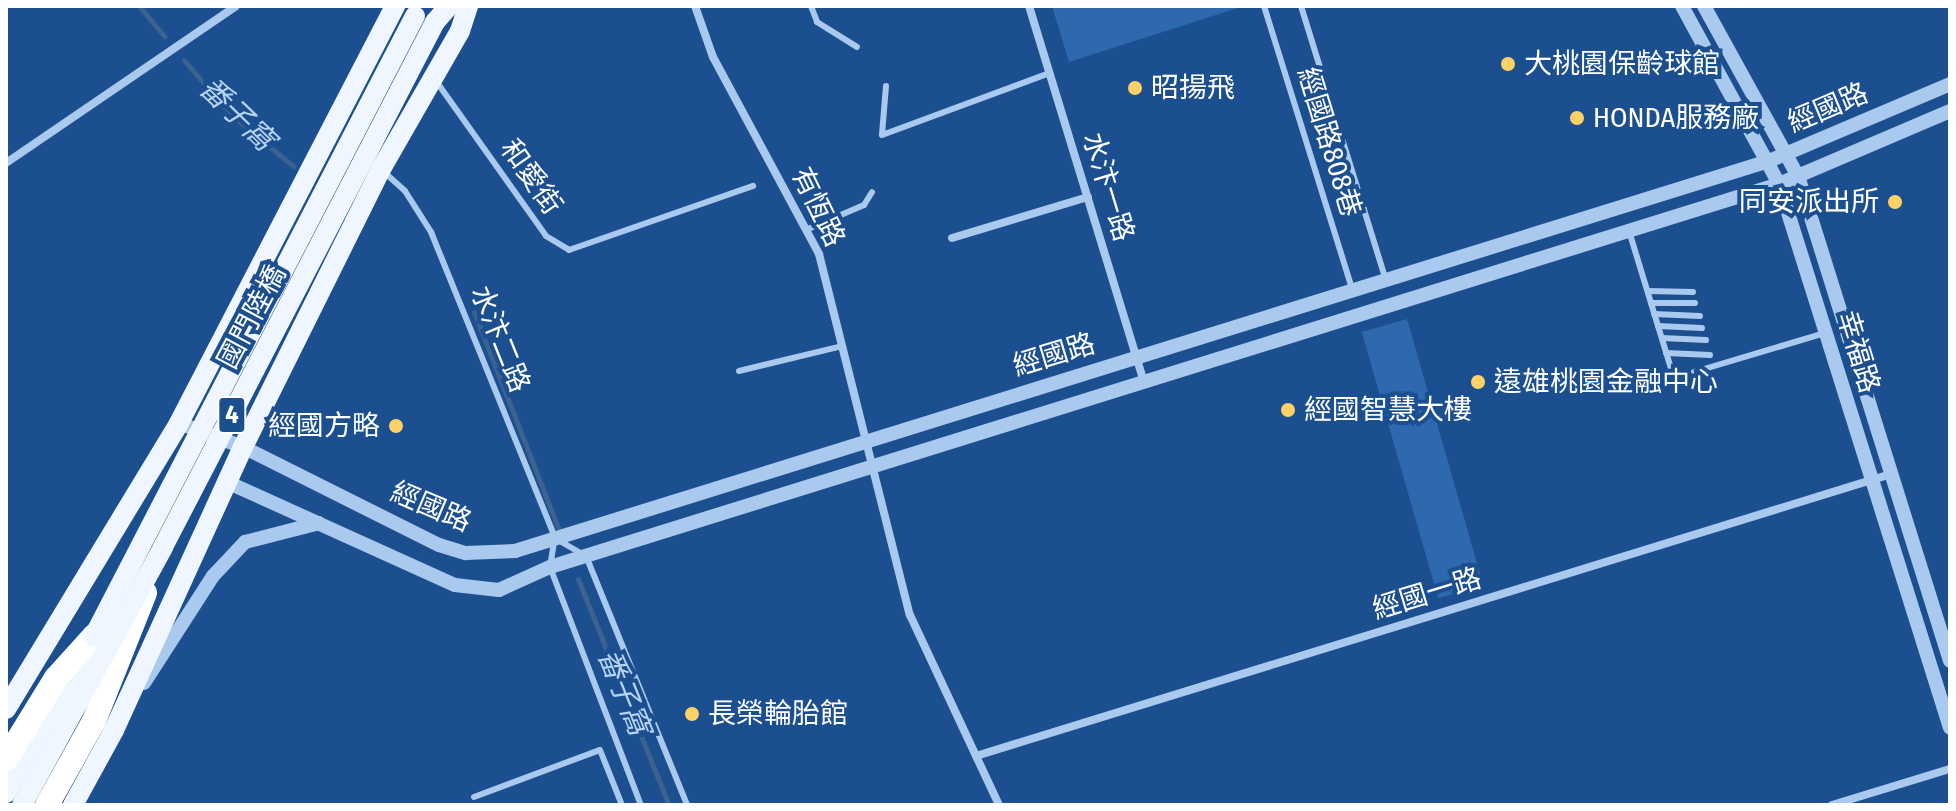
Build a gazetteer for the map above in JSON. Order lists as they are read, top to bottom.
{
  "streets": {
    "main road": ["國門陸橋", "4"],
    "street": [
      "經國路",
      "水汴一路",
      "有恆路",
      "幸福路",
      "經國一路"
    ],
    "lane": ["經國路808巷", "和愛街", "水汴二路"]
  },
  "crossings": [
    ["經國路", "經國路808巷"],
    ["經國路", "水汴一路"],
    ["經國路", "有恆路"],
    ["經國路", "水汴二路"],
    ["經國路", "幸福路"],
    ["經國路", "4"],
    ["和愛街", "4"],
    ["水汴二路", "4"],
    ["幸福路", "經國一路"]
  ],
  "water": ["番子窩"],
  "places": [
    "大桃園保齡球館",
    "昭揚飛",
    "HONDA服務廠",
    "同安派出所",
    "遠雄桃園金融中心",
    "經國智慧大樓",
    "經國方略",
    "長榮輪胎館"
  ]
}
